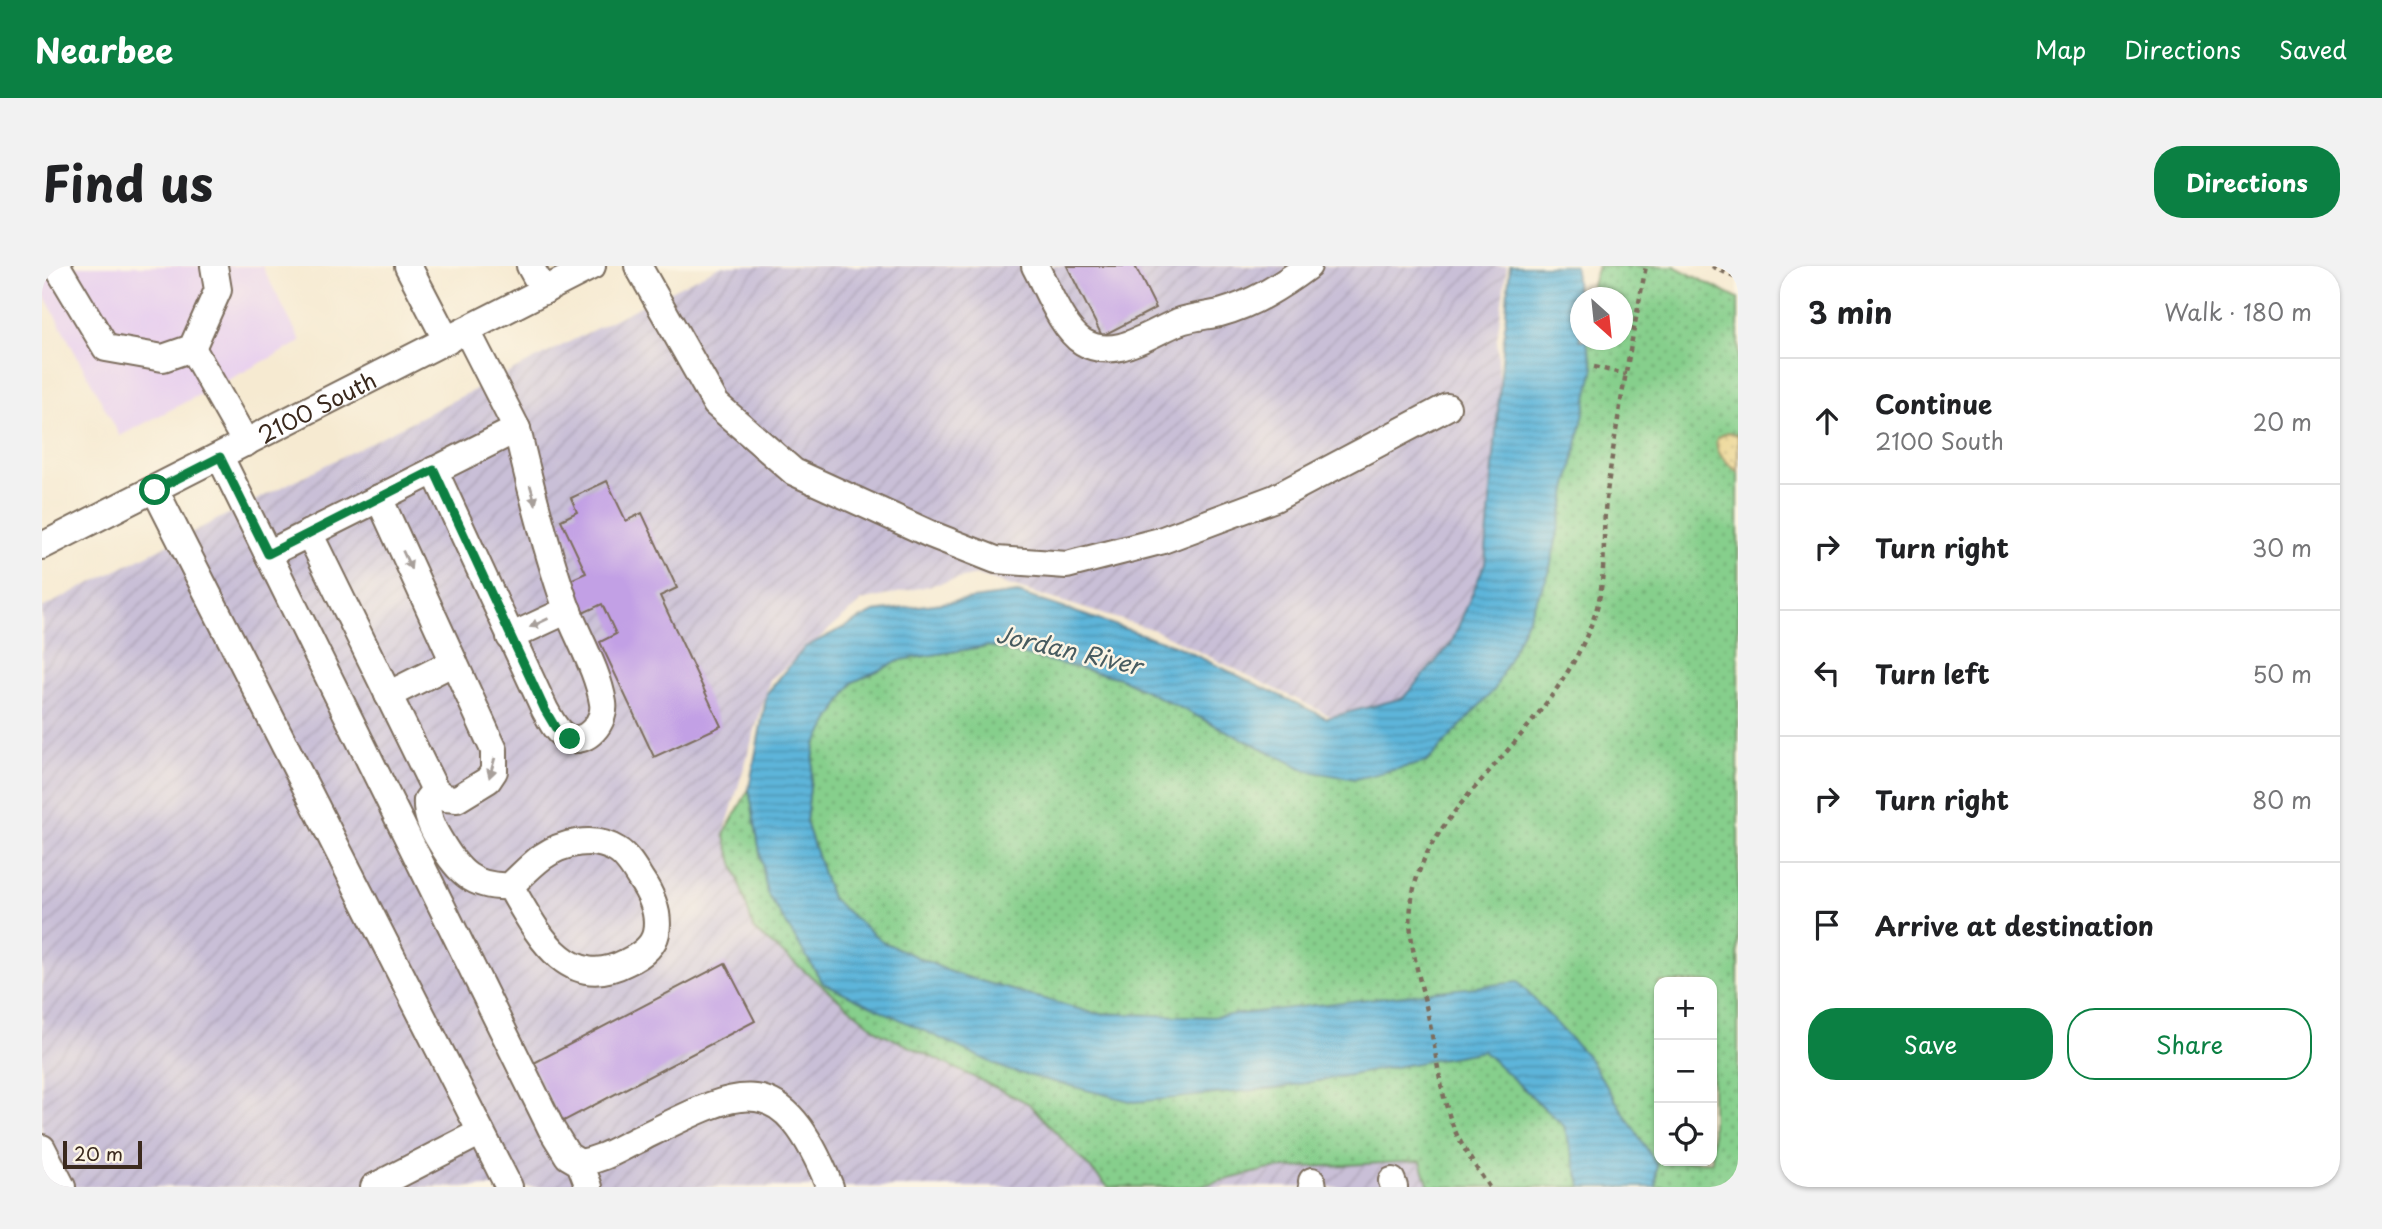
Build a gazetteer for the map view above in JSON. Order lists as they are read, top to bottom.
{
  "streets": {
    "street": ["2100 South"]
  },
  "water": ["Jordan River"],
  "scale_bar": "20 m",
  "north": "bottom right",
  "page": {
    "header": "Nearbee",
    "nav": ["Map", "Directions", "Saved"],
    "title": "Find us",
    "buttons": [
      "Directions",
      ["Save", "Share"]
    ],
    "heading": ["3 min", "Walk · 180 m"],
    "list": [
      ["Continue", "2100 South", "20 m"],
      ["Turn right", "30 m"],
      ["Turn left", "50 m"],
      ["Turn right", "80 m"],
      "Arrive at destination"
    ],
    "map_buttons": ["+", "−"],
    "scale": "20 m"
  }
}
